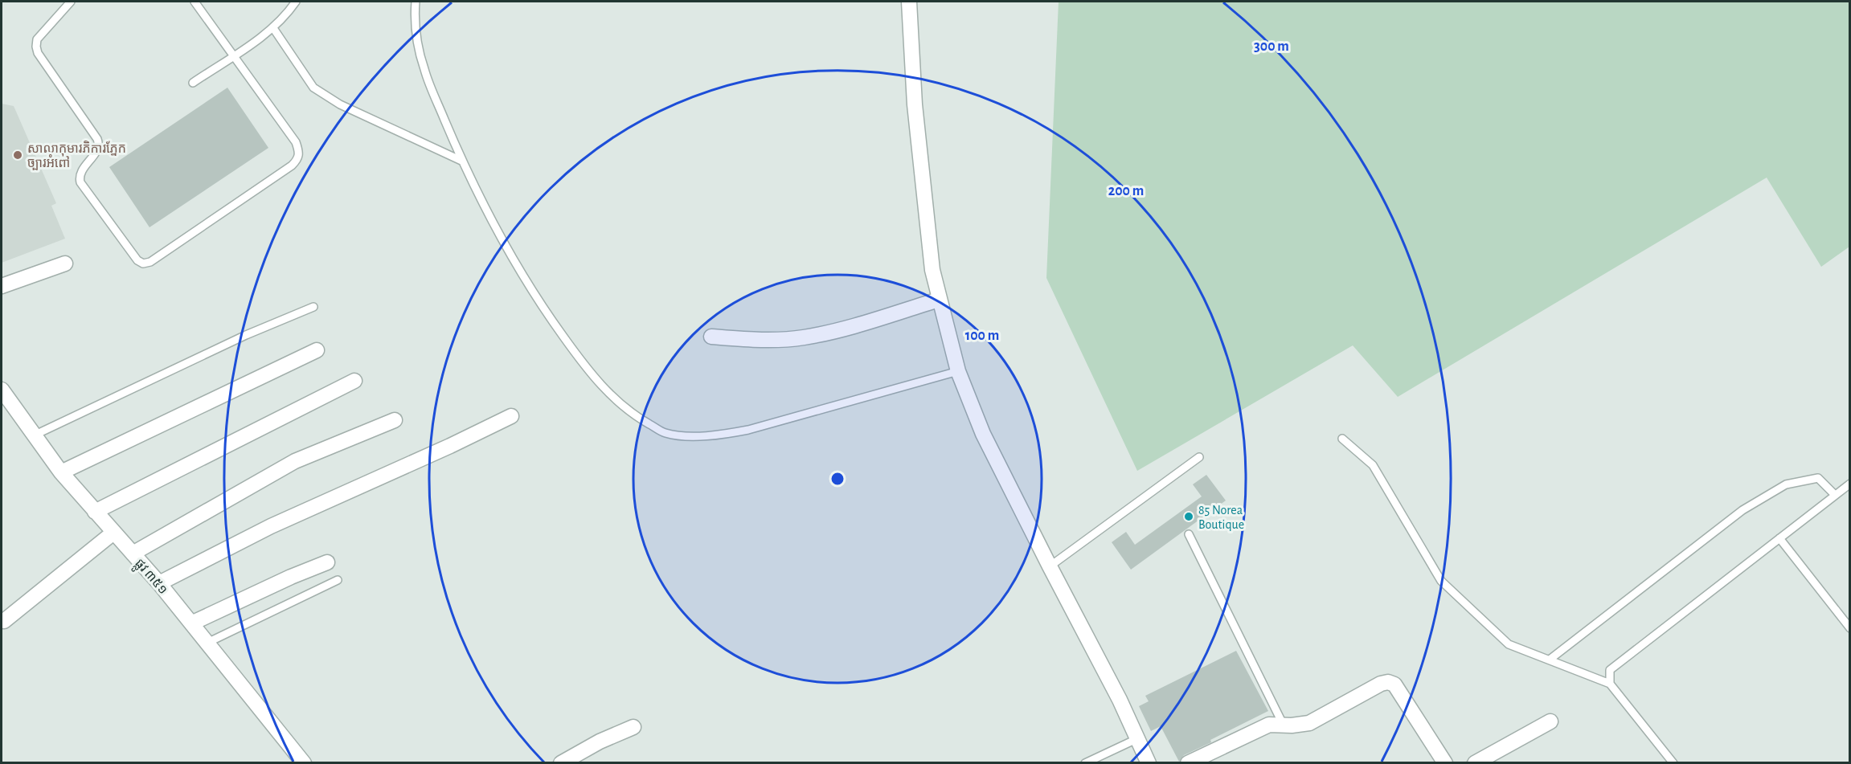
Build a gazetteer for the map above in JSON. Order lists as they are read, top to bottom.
{
  "streets": {
    "street": ["ផ្លូវ ៣៥១"]
  },
  "places": ["សាលាកុមារភិការភ្នែក ច្បារអំពៅ", "85 Norea Boutique"],
  "rings": ["300 m", "200 m", "100 m"]
}
